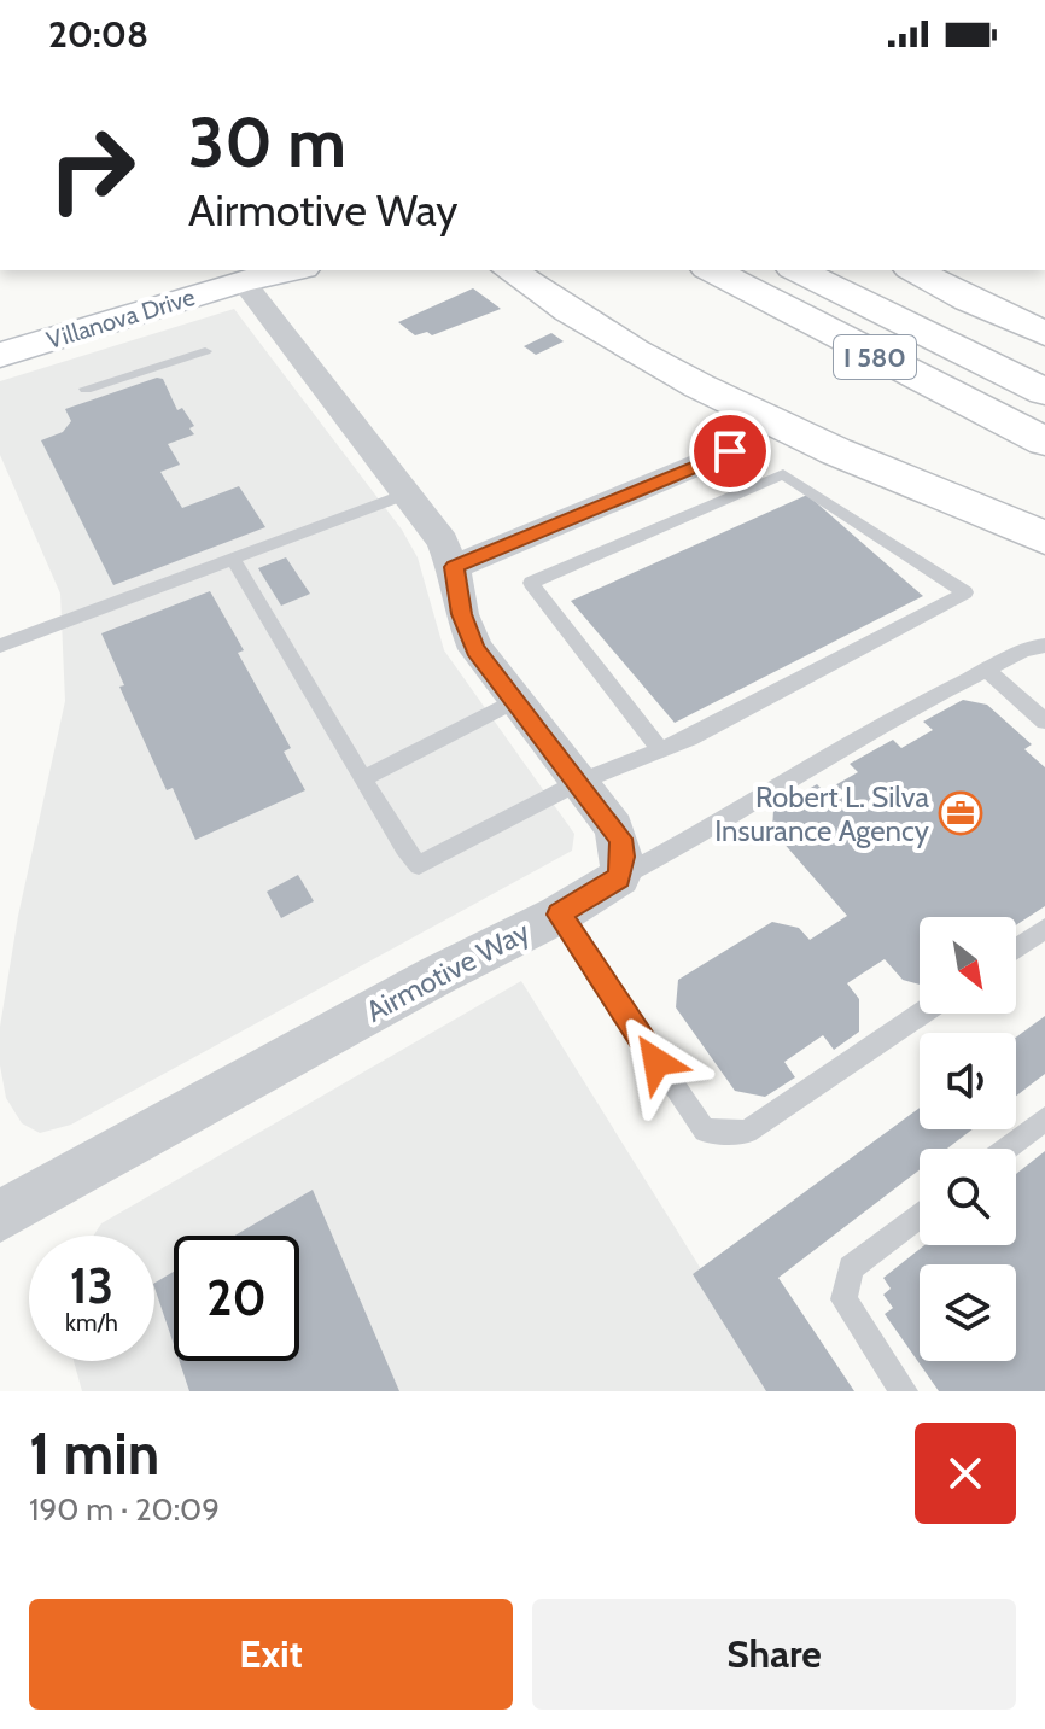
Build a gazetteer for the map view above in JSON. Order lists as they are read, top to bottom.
{
  "streets": {
    "main road": ["Villanova Drive", "I 580"],
    "street": ["Airmotive Way"]
  },
  "places": {
    "office": ["Robert L. Silva Insurance Agency"]
  },
  "north": "bottom right",
  "page": {
    "status": "20:08",
    "turn": ["30 m", "Airmotive Way"],
    "speed": "13 km/h",
    "limit": "20",
    "heading": ["1 min", "190 m · 20:09"],
    "buttons": ["Exit", "Share"]
  }
}
